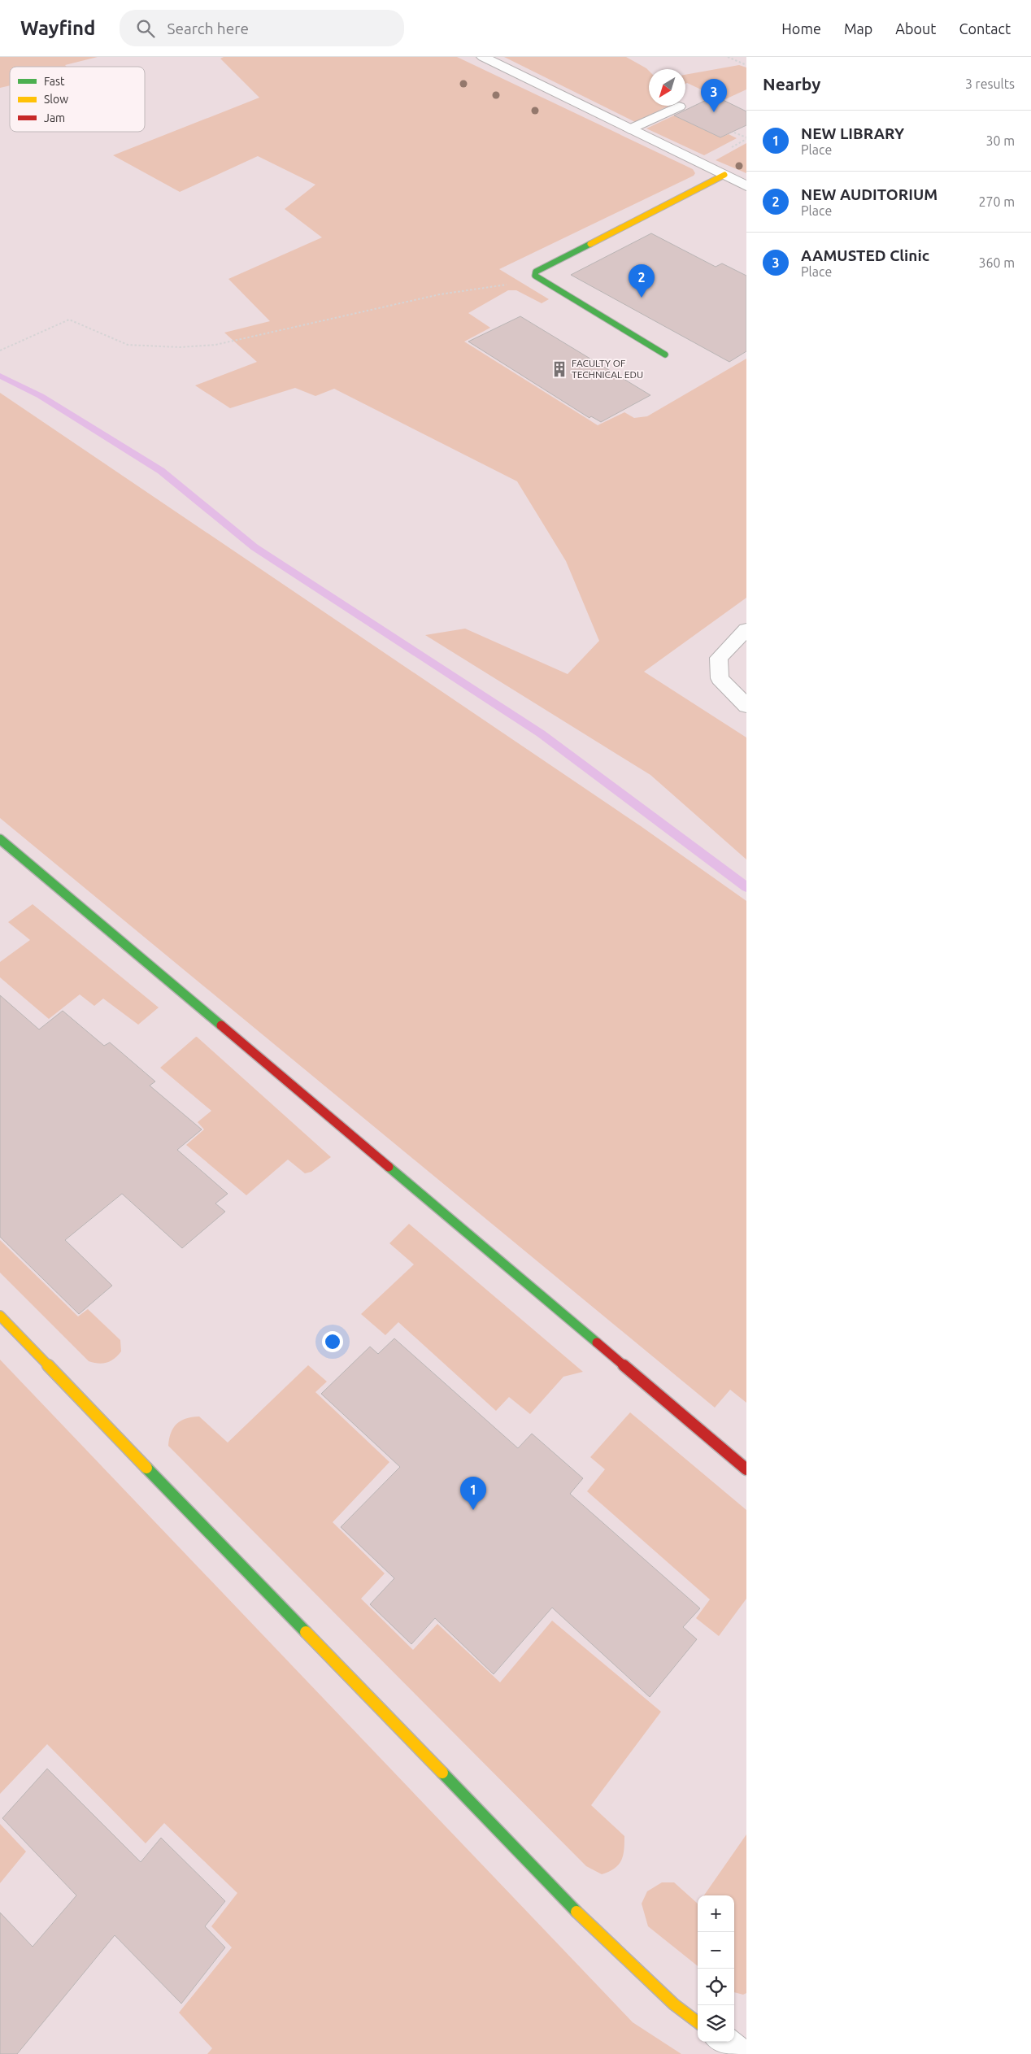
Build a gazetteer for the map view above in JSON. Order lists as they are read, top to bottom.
{
  "places": {
    "building": ["FACULTY OF TECHNICAL EDU"]
  },
  "legend": ["Fast", "Slow", "Jam"],
  "north": "bottom left",
  "page": {
    "header": "Wayfind",
    "search": "Search here",
    "nav": [
      "Home",
      "Map",
      "About",
      "Contact"
    ],
    "heading": ["Nearby", "3 results"],
    "pins": ["3", "2", "1"],
    "list": [
      {
        "mark": "1",
        "name": "NEW LIBRARY",
        "note": "Place",
        "value": "30 m"
      },
      {
        "mark": "2",
        "name": "NEW AUDITORIUM",
        "note": "Place",
        "value": "270 m"
      },
      {
        "mark": "3",
        "name": "AAMUSTED Clinic",
        "note": "Place",
        "value": "360 m"
      }
    ],
    "map_buttons": ["+", "−"]
  }
}
